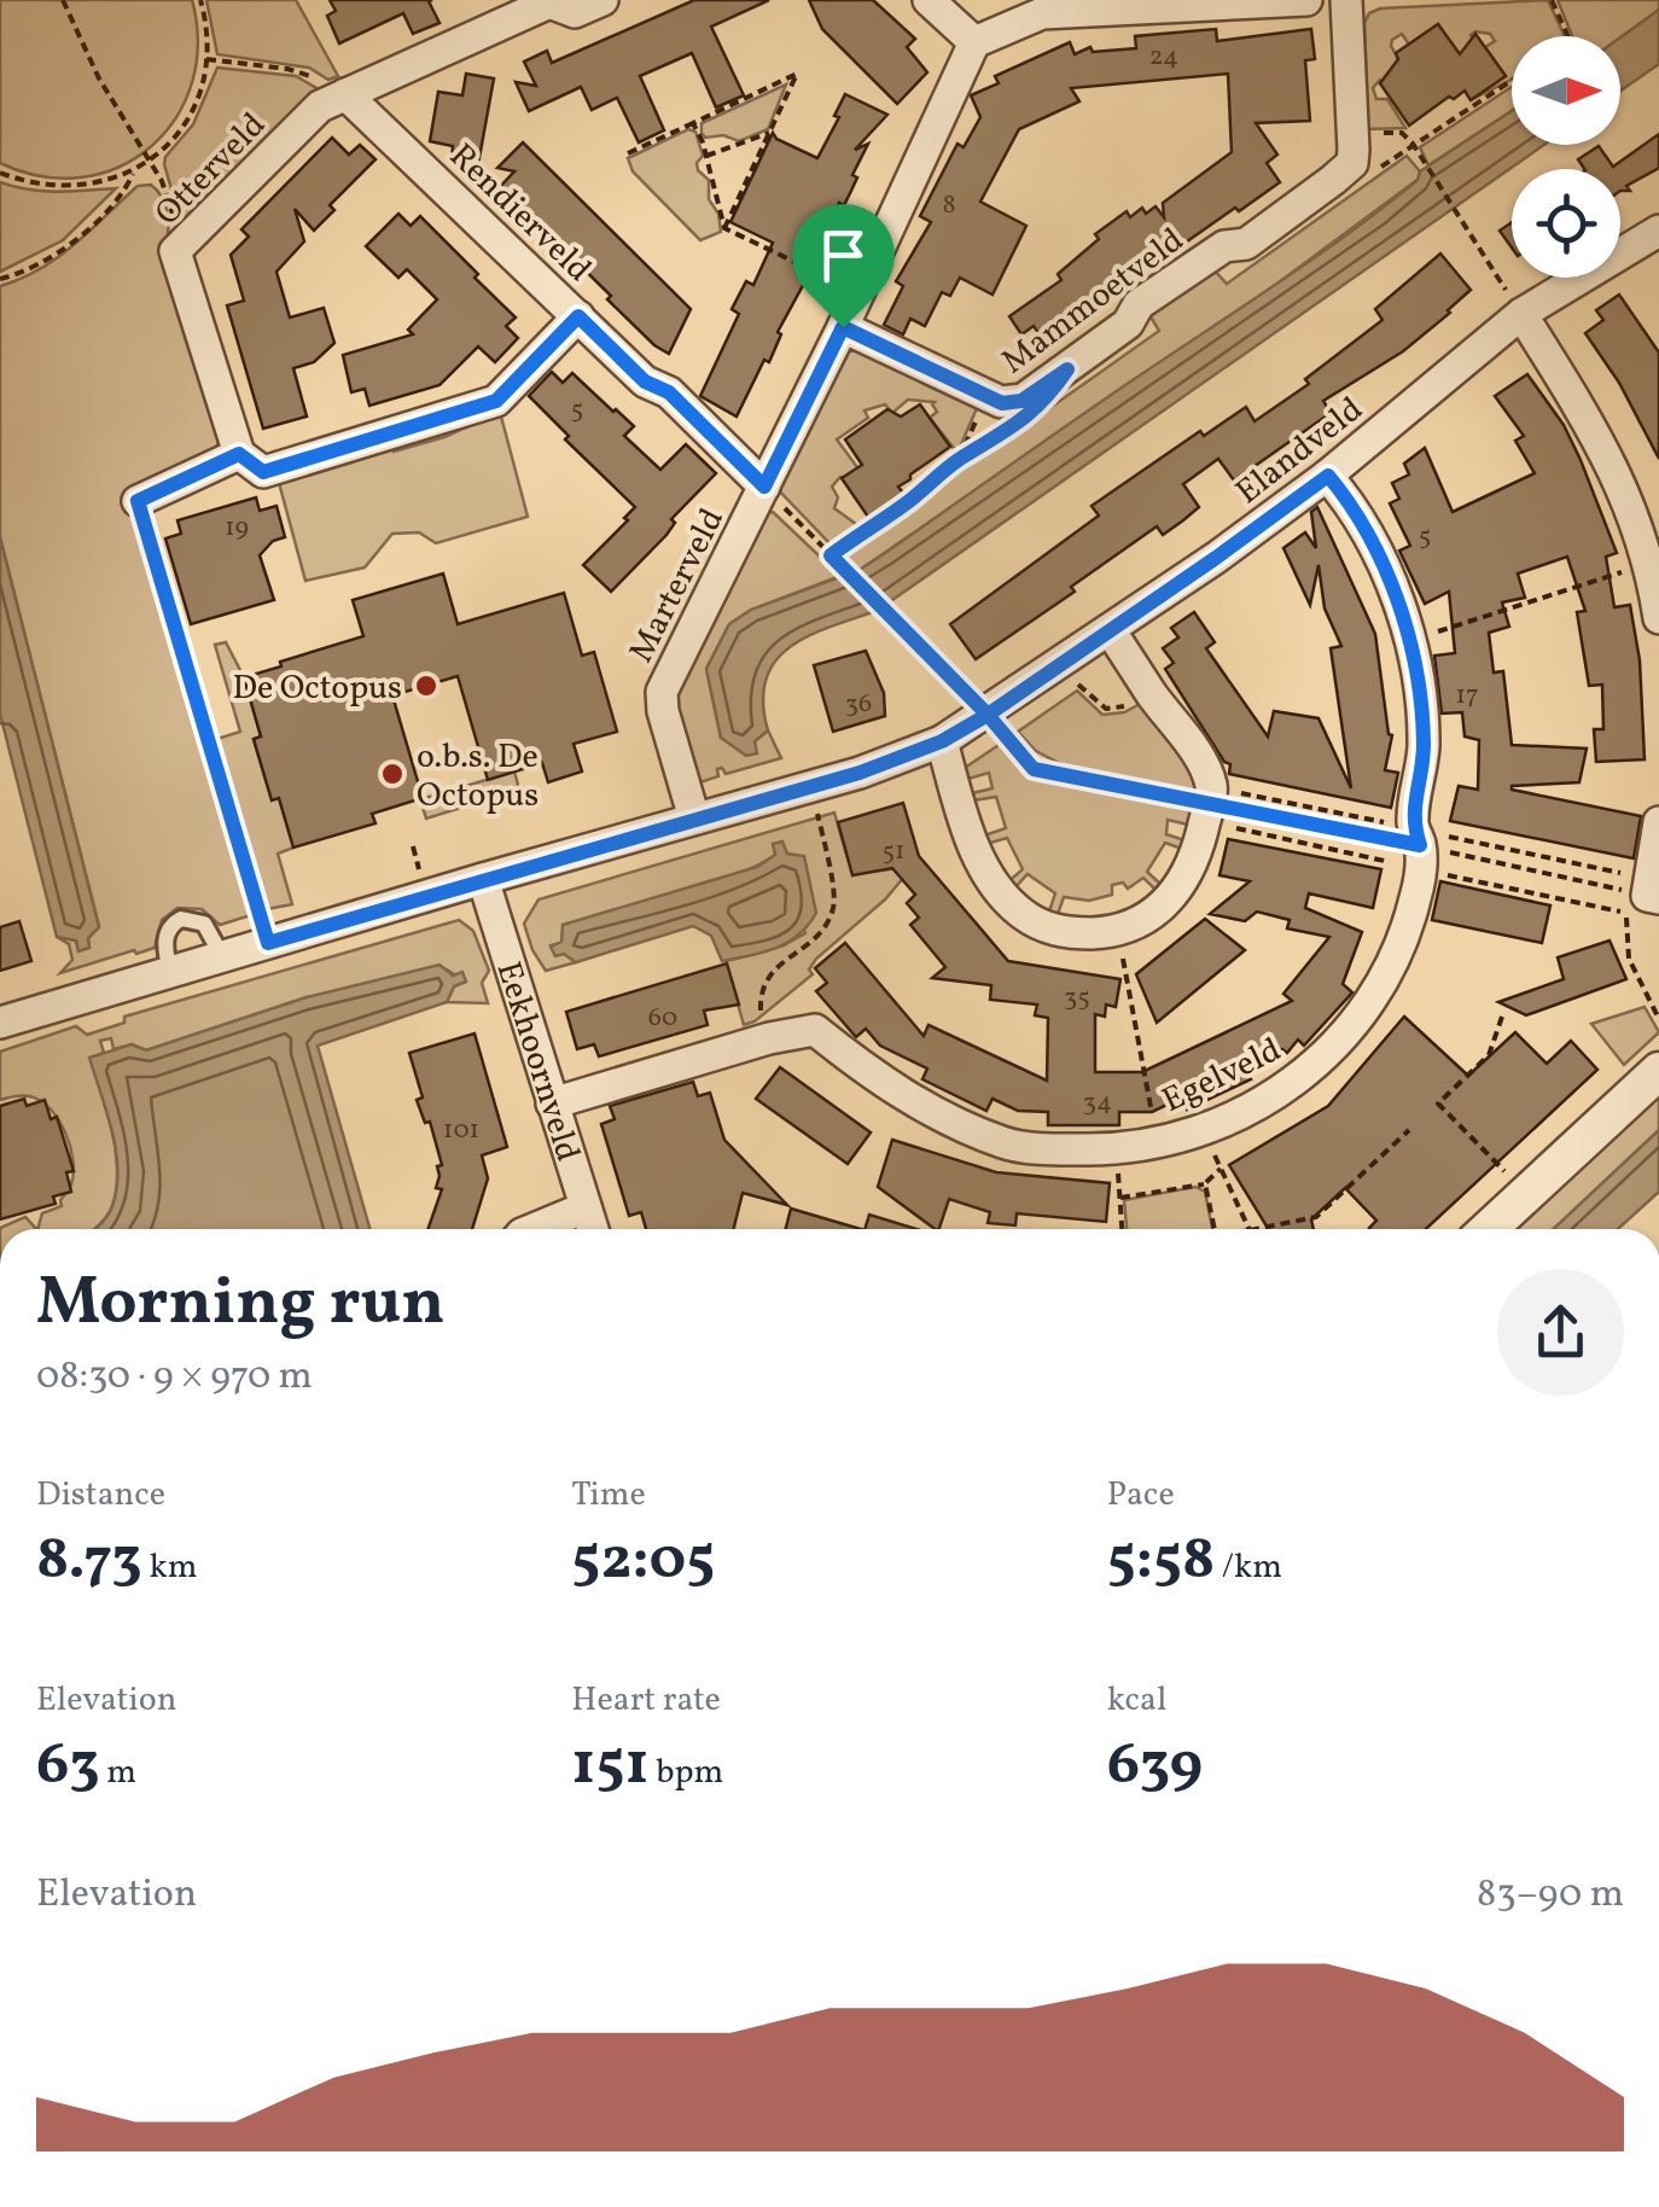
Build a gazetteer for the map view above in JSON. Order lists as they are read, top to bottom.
{
  "streets": {
    "street": [
      "Otterveld",
      "Rendierveld",
      "Mammoetveld",
      "Elandveld",
      "Marterveld",
      "Eekhoornveld",
      "Egelveld"
    ]
  },
  "crossings": [
    ["Otterveld", "Rendierveld"],
    ["Rendierveld", "Marterveld"],
    ["Mammoetveld", "Marterveld"],
    ["Elandveld", "Marterveld"],
    ["Elandveld", "Eekhoornveld"],
    ["Elandveld", "Egelveld"],
    ["Eekhoornveld", "Egelveld"]
  ],
  "places": ["De Octopus", "o.b.s. De Octopus"],
  "house_numbers": [
    "24",
    "8",
    "5",
    "19",
    "5",
    "17",
    "36",
    "51",
    "35",
    "60",
    "34",
    "101"
  ],
  "north": "right",
  "page": {
    "heading": ["Morning run", "08:30 · 9 × 970 m"],
    "stats": [
      ["Distance", "8.73 km"],
      ["Time", "52:05"],
      ["Pace", "5:58 /km"],
      ["Elevation", "63 m"],
      ["Heart rate", "151 bpm"],
      ["kcal", "639"]
    ],
    "chart": ["Elevation", "83–90 m"]
  }
}
